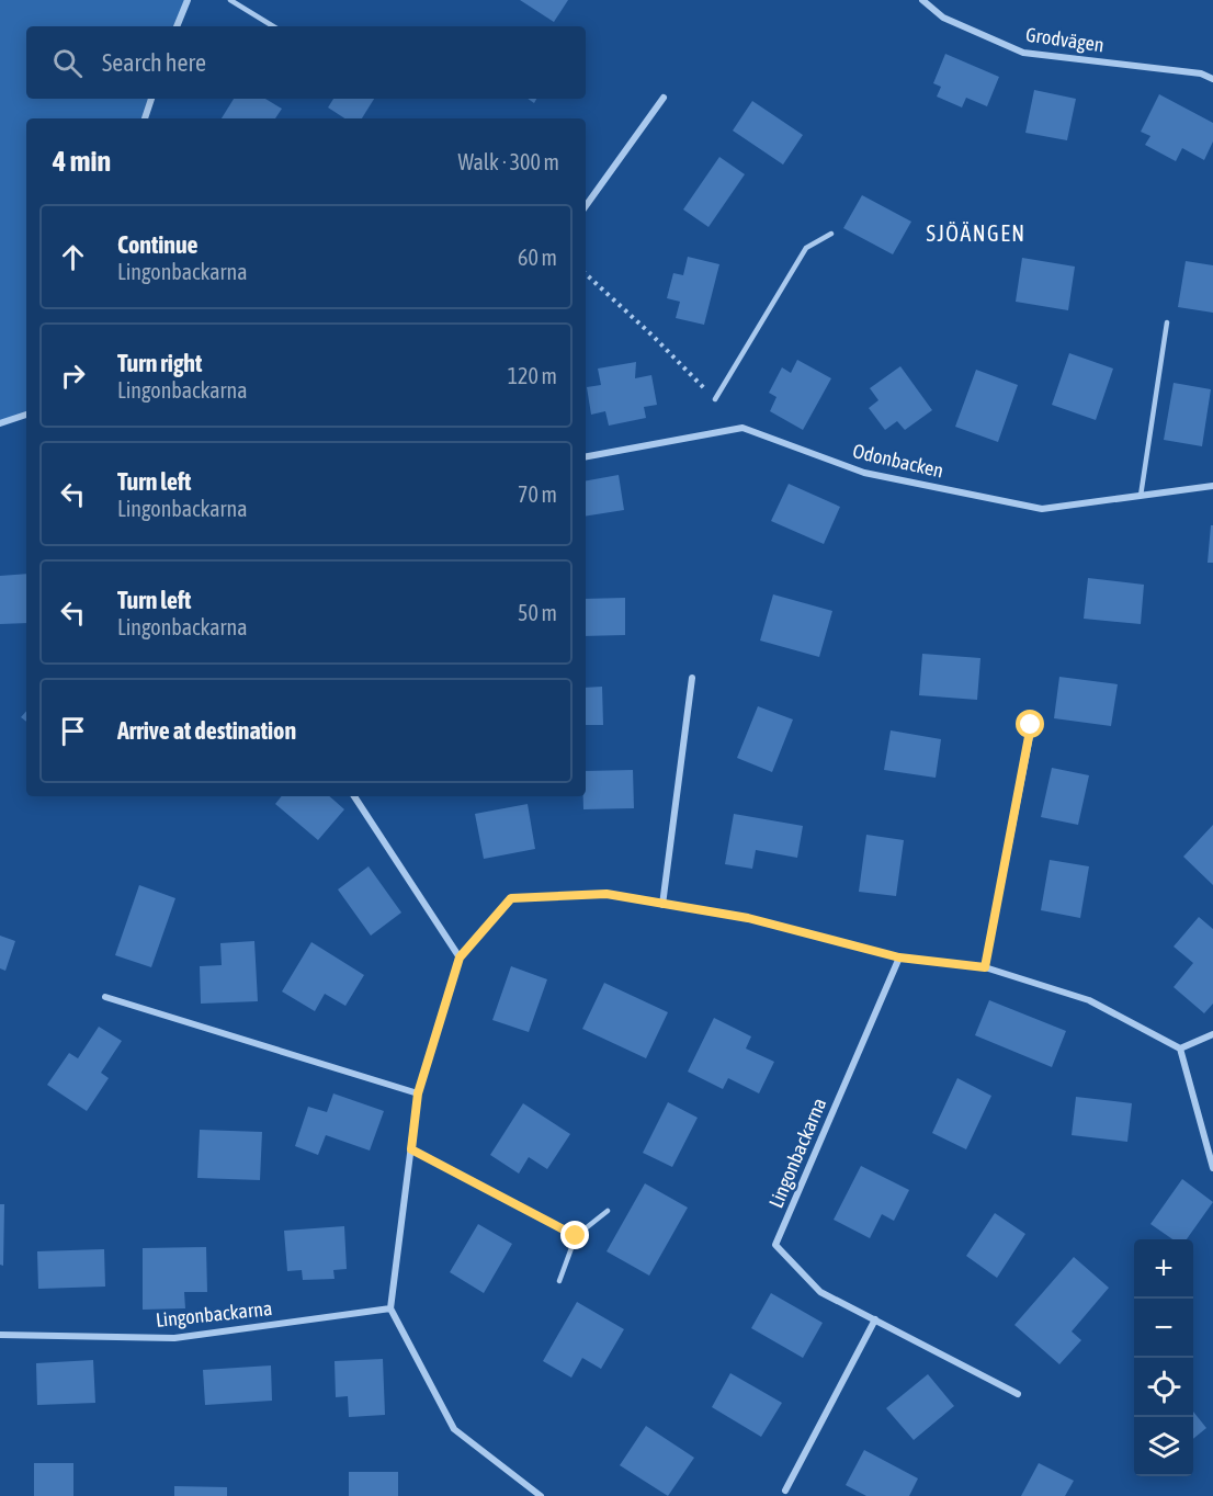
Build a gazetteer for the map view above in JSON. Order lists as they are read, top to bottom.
{
  "streets": {
    "street": ["Grodvägen", "Odonbacken", "Lingonbackarna"]
  },
  "districts": ["SJÖÄNGEN"],
  "page": {
    "search": "Search here",
    "heading": ["4 min", "Walk · 300 m"],
    "list": [
      ["Continue", "Lingonbackarna", "60 m"],
      ["Turn right", "Lingonbackarna", "120 m"],
      ["Turn left", "Lingonbackarna", "70 m"],
      ["Turn left", "Lingonbackarna", "50 m"],
      "Arrive at destination"
    ],
    "map_buttons": ["+", "−"]
  }
}
